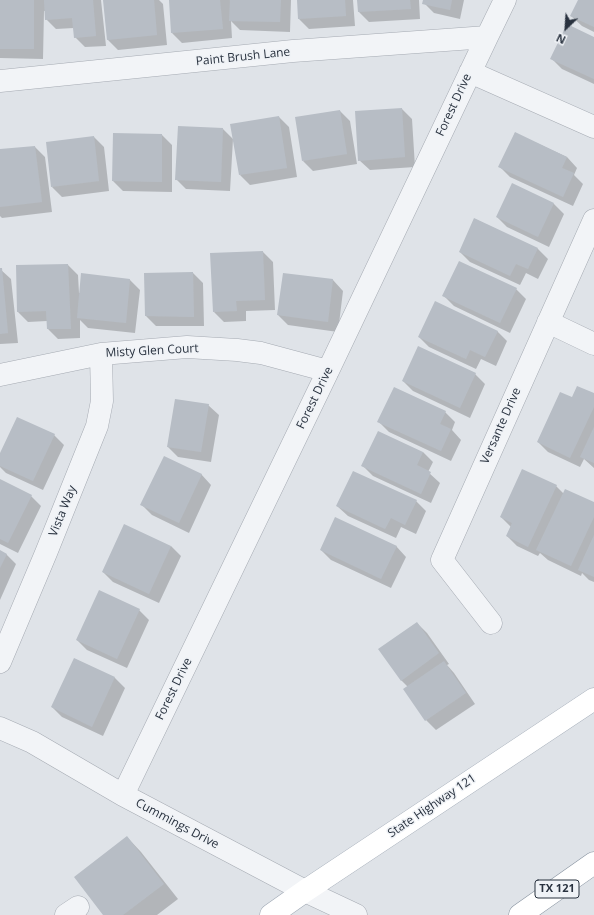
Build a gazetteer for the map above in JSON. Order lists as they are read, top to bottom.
{
  "streets": {
    "main road": ["State Highway 121", "TX 121"],
    "street": [
      "Paint Brush Lane",
      "Forest Drive",
      "Misty Glen Court",
      "Versante Drive",
      "Vista Way",
      "Cummings Drive"
    ]
  },
  "crossings": [
    ["Paint Brush Lane", "Forest Drive"],
    ["Forest Drive", "Misty Glen Court"],
    ["Forest Drive", "Cummings Drive"],
    ["Misty Glen Court", "Vista Way"],
    ["State Highway 121", "Cummings Drive"]
  ],
  "north": "bottom left"
}
